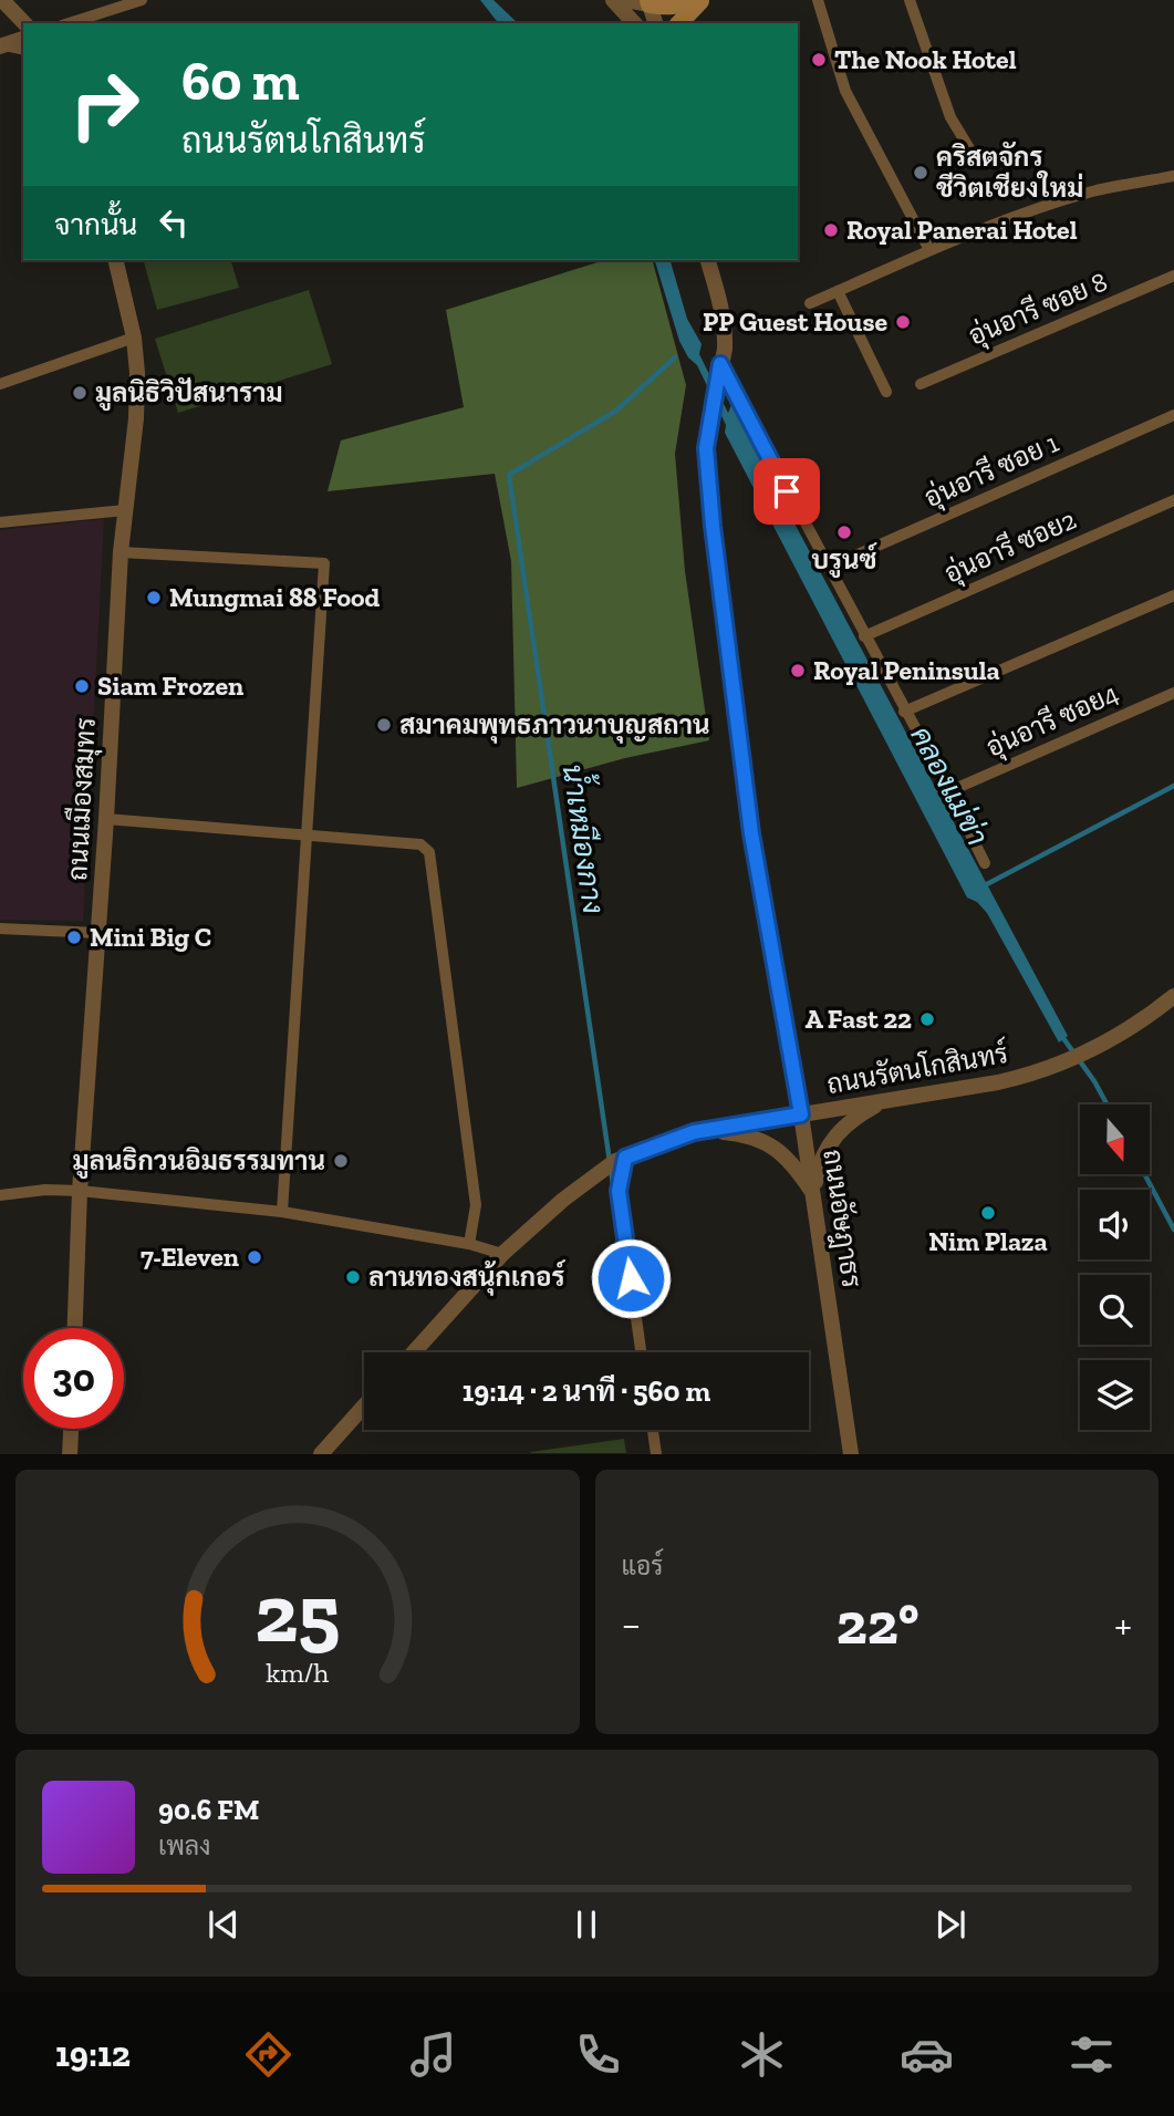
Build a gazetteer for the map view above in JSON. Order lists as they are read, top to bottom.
{
  "streets": {
    "street": [
      "อุ่นอารี ซอย 8",
      "อุ่นอารี ซอย 1",
      "อุ่นอารี ซอย2",
      "อุ่นอารี ซอย4",
      "ถนนเมืองสมุทร",
      "ถนนรัตนโกสินทร์",
      "ถนนอัษฎาธร"
    ]
  },
  "crossings": [
    ["ถนนรัตนโกสินทร์", "ถนนอัษฎาธร"]
  ],
  "water": ["คลองแม่ข่า", "น้ำเหมืองกาง"],
  "places": [
    "The Nook Hotel",
    "คริสตจักร ชีวิตเชียงใหม่",
    "Royal Panerai Hotel",
    "PP Guest House",
    "มูลนิธิวิปัสนาราม",
    "บรูนซ์",
    "Mungmai 88 Food",
    "Royal Peninsula",
    "Siam Frozen",
    "สมาคมพุทธภาวนาบุญสถาน",
    "Mini Big C",
    "A Fast 22",
    "มูลนธิกวนอิมธรรมทาน",
    "Nim Plaza",
    "7-Eleven",
    "ลานทองสนุ้กเกอร์"
  ],
  "north": "bottom",
  "page": {
    "turn": ["60 m", "ถนนรัตนโกสินทร์"],
    "then": "จากนั้น",
    "limit": "30",
    "trip": "19:14 · 2 นาที · 560 m",
    "tile": "แอร์",
    "heat": ["−", "22°", "+"],
    "song": ["90.6 FM", "เพลง"],
    "tabs": "19:12",
    "gauge": ["25", "km/h"]
  }
}
